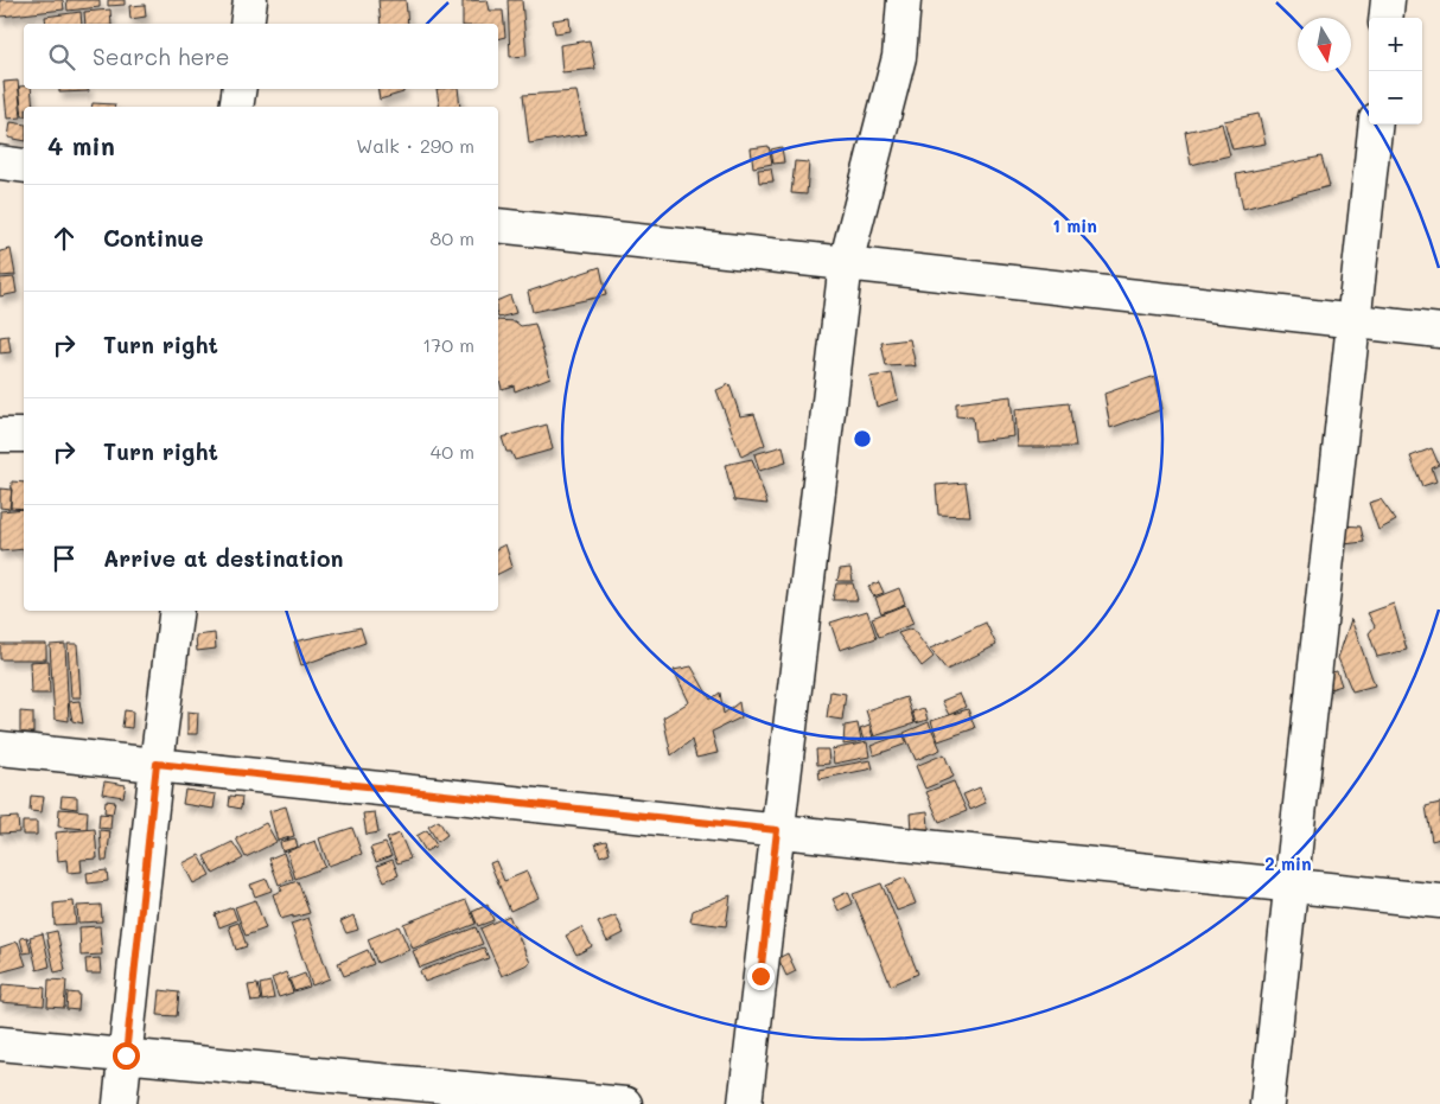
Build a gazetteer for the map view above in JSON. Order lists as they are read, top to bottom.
{
  "north": "bottom",
  "page": {
    "map_buttons": ["+", "−"],
    "search": "Search here",
    "heading": ["4 min", "Walk · 290 m"],
    "list": [
      ["Continue", "80 m"],
      ["Turn right", "170 m"],
      ["Turn right", "40 m"],
      "Arrive at destination"
    ]
  },
  "rings": ["1 min", "2 min"]
}
